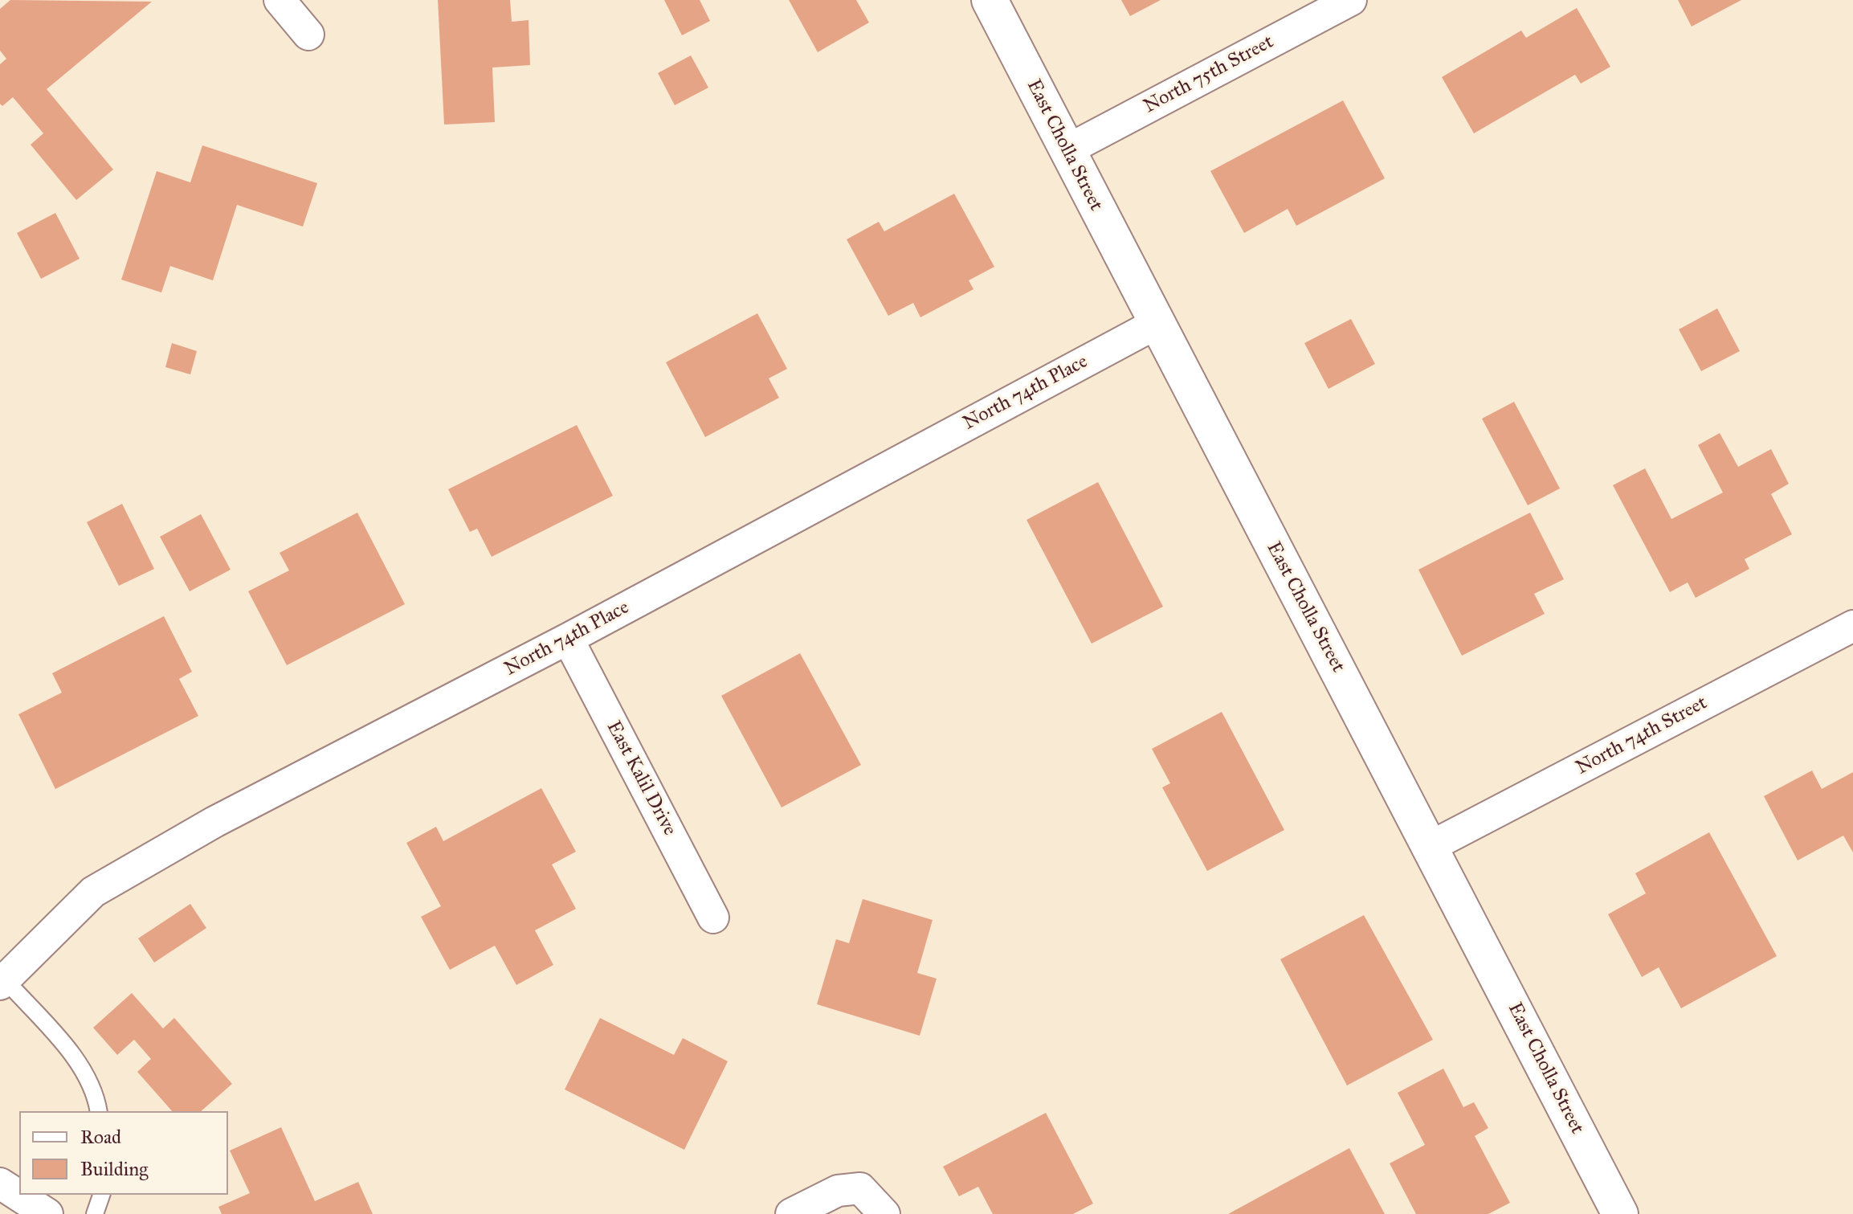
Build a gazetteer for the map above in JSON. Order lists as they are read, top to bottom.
{
  "streets": {
    "street": [
      "North 75th Street",
      "East Cholla Street",
      "North 74th Place",
      "North 74th Street",
      "East Kalil Drive"
    ]
  },
  "crossings": [
    ["North 75th Street", "East Cholla Street"],
    ["East Cholla Street", "North 74th Place"],
    ["East Cholla Street", "North 74th Street"],
    ["North 74th Place", "East Kalil Drive"]
  ],
  "legend": ["Road", "Building"]
}
